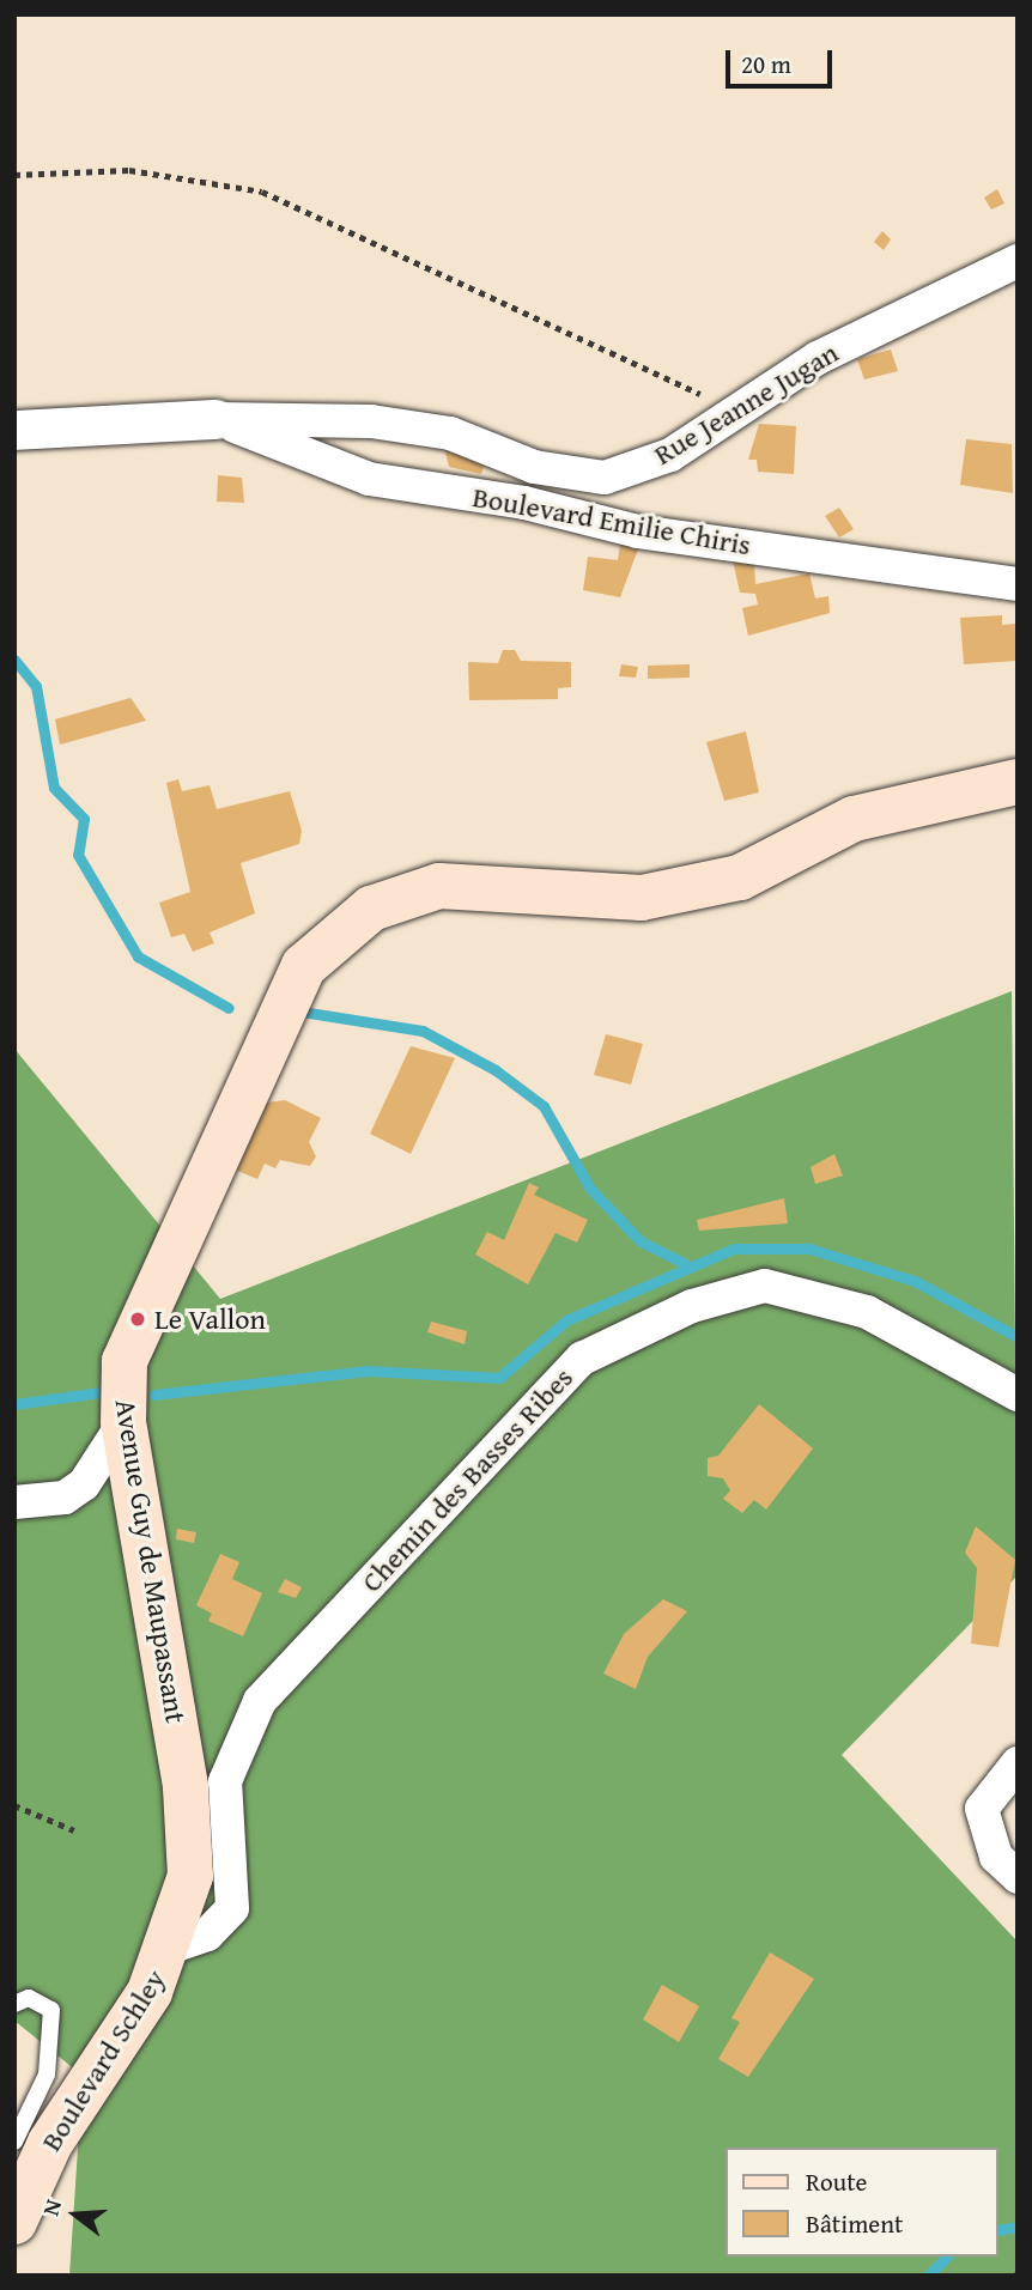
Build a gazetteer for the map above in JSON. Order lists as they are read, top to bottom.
{
  "streets": {
    "main road": ["Avenue Guy de Maupassant", "Boulevard Schley"],
    "street": ["Rue Jeanne Jugan", "Boulevard Emilie Chiris", "Chemin des Basses Ribes"]
  },
  "crossings": [
    ["Rue Jeanne Jugan", "Boulevard Emilie Chiris"],
    ["Chemin des Basses Ribes", "Avenue Guy de Maupassant"],
    ["Chemin des Basses Ribes", "Boulevard Schley"],
    ["Avenue Guy de Maupassant", "Boulevard Schley"]
  ],
  "places": ["Le Vallon"],
  "legend": ["Route", "Bâtiment"],
  "scale_bar": "20 m",
  "north": "left"
}
